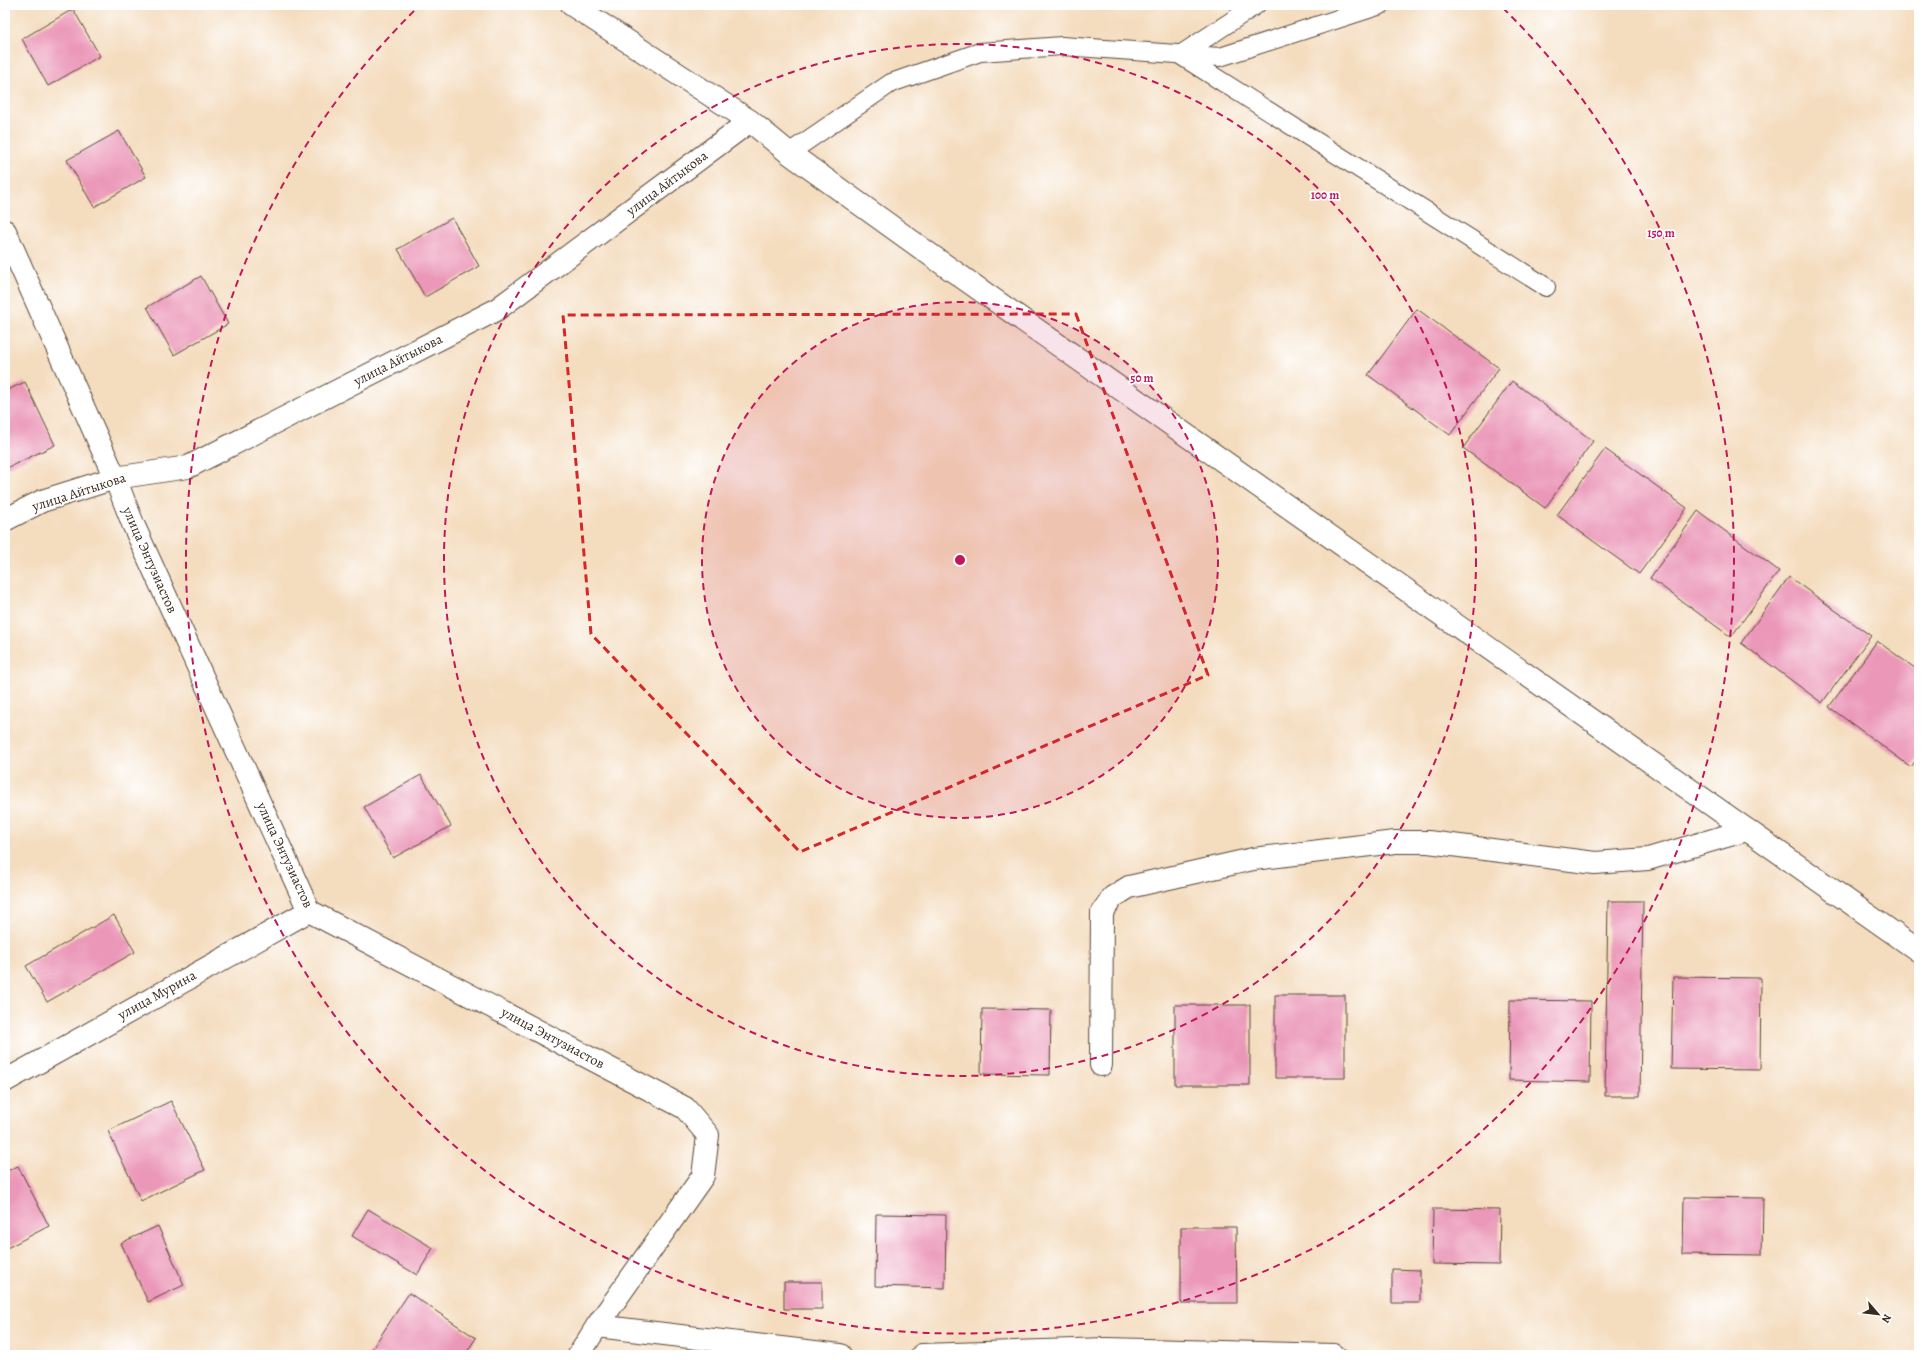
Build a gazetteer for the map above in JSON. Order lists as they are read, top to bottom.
{
  "streets": {
    "street": ["улица Айтыкова", "улица Энтузиастов", "улица Мурина"]
  },
  "crossings": [
    ["улица Айтыкова", "улица Энтузиастов"],
    ["улица Энтузиастов", "улица Мурина"]
  ],
  "north": "bottom right",
  "rings": ["100 m", "150 m", "50 m"]
}
